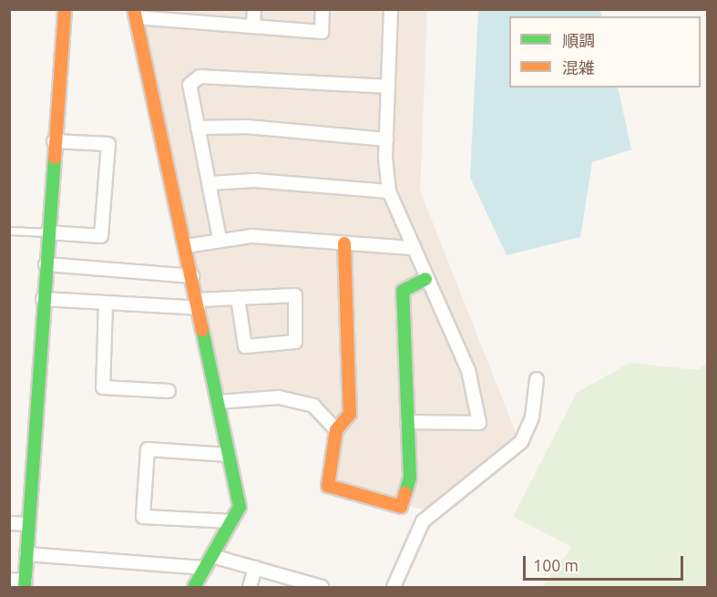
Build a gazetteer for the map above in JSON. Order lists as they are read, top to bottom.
{
  "legend": ["順調", "混雑"],
  "scale_bar": "100 m"
}
